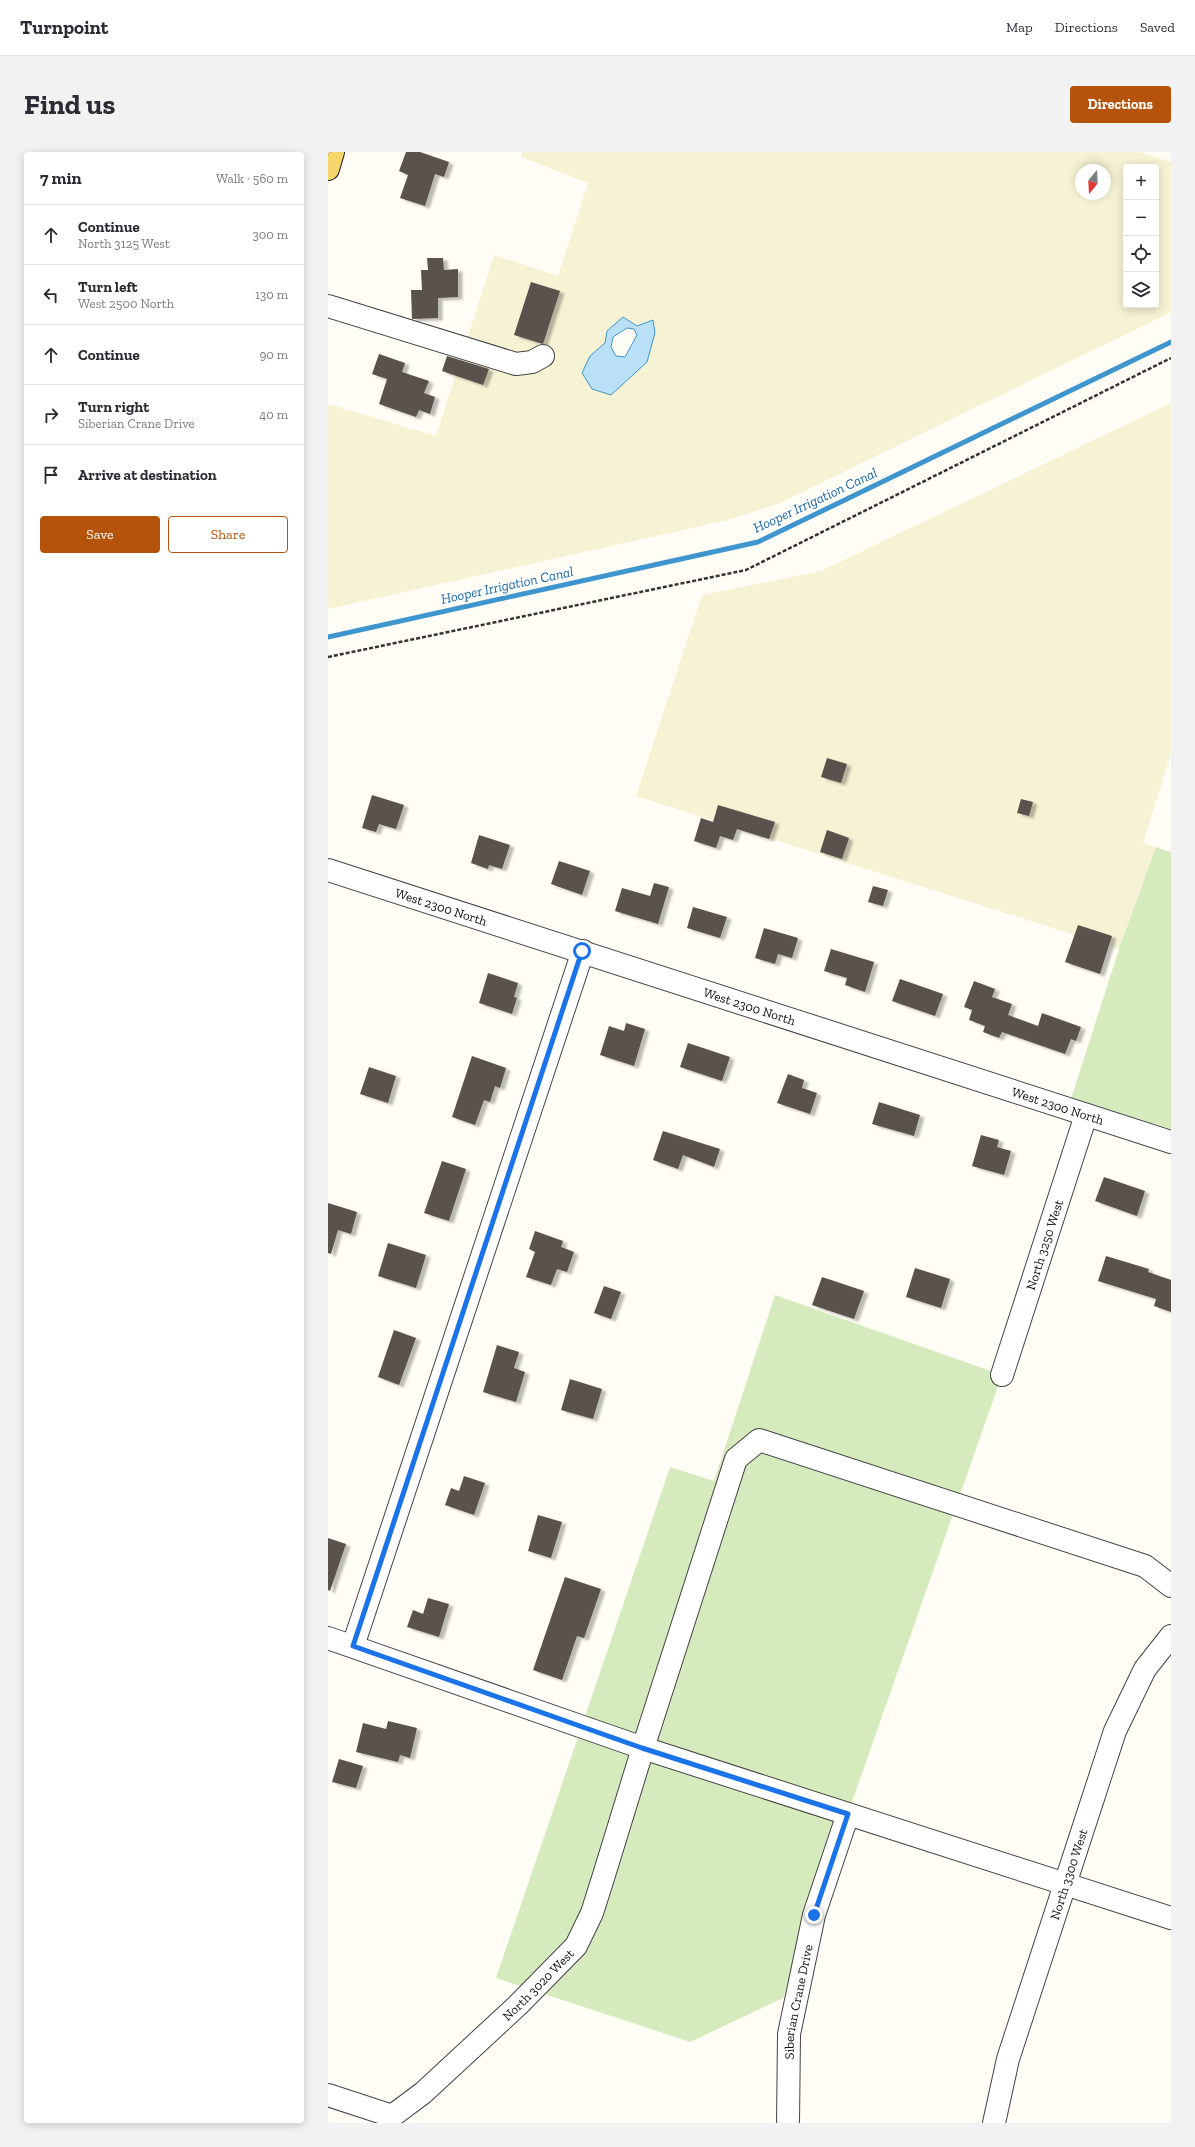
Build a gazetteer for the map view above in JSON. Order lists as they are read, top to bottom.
{
  "streets": {
    "street": [
      "West 2300 North",
      "North 3250 West",
      "North 3300 West",
      "North 3020 West",
      "Siberian Crane Drive"
    ]
  },
  "crossings": [
    ["West 2300 North", "North 3250 West"]
  ],
  "water": ["Hooper Irrigation Canal"],
  "north": "bottom",
  "page": {
    "header": "Turnpoint",
    "nav": ["Map", "Directions", "Saved"],
    "buttons": [
      "Directions",
      ["Save", "Share"]
    ],
    "title": "Find us",
    "heading": ["7 min", "Walk · 560 m"],
    "map_buttons": ["+", "−"],
    "list": [
      ["Continue", "North 3125 West", "300 m"],
      ["Turn left", "West 2500 North", "130 m"],
      ["Continue", "90 m"],
      ["Turn right", "Siberian Crane Drive", "40 m"],
      "Arrive at destination"
    ]
  }
}
